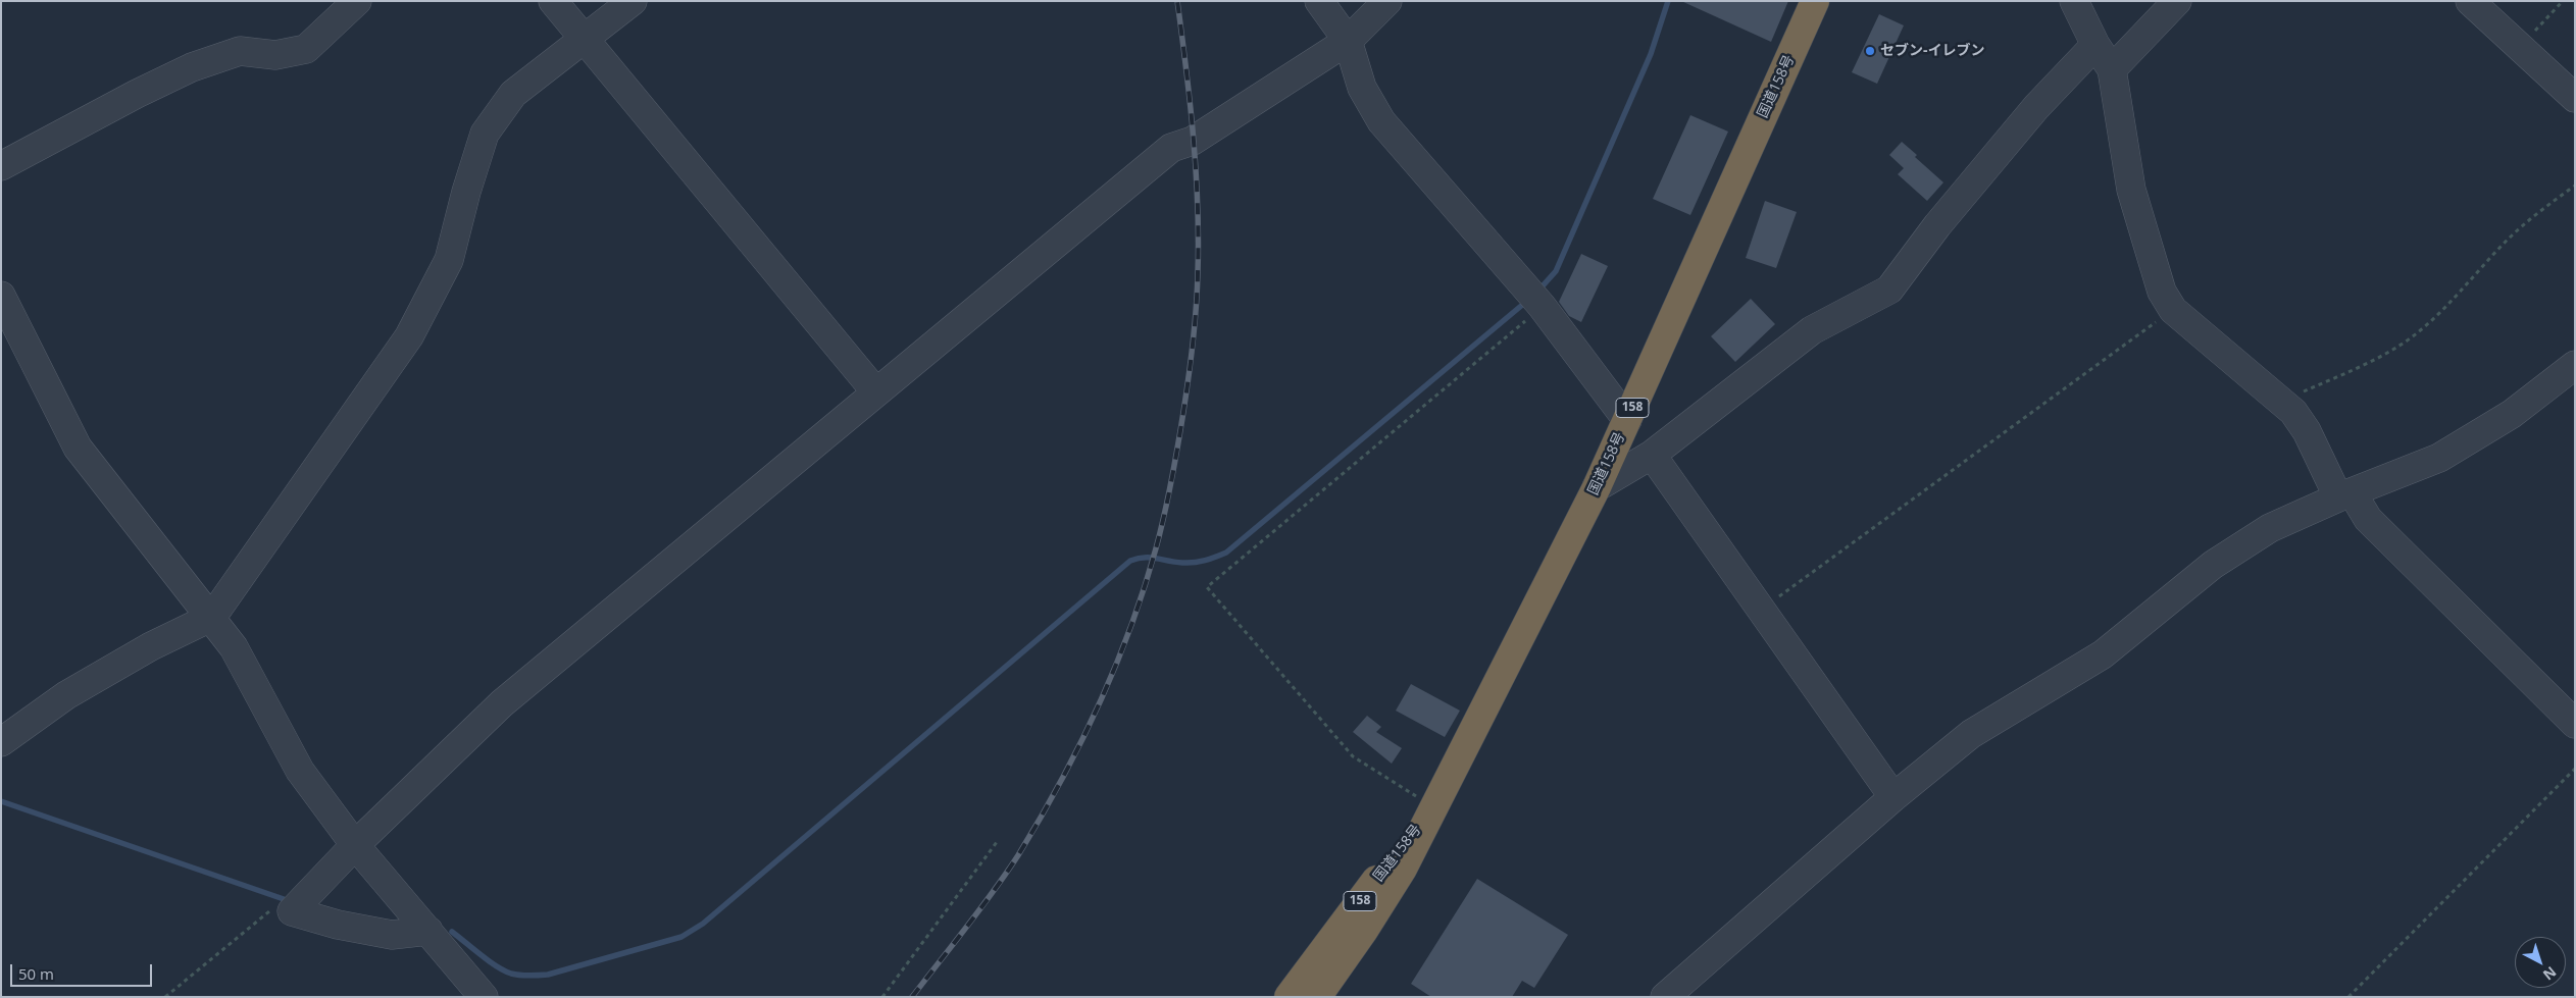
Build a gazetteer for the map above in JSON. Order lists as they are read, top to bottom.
{
  "streets": {
    "highway": ["国道158号", "158"]
  },
  "places": ["セブン-イレブン"],
  "scale_bar": "50 m",
  "north": "bottom right"
}
